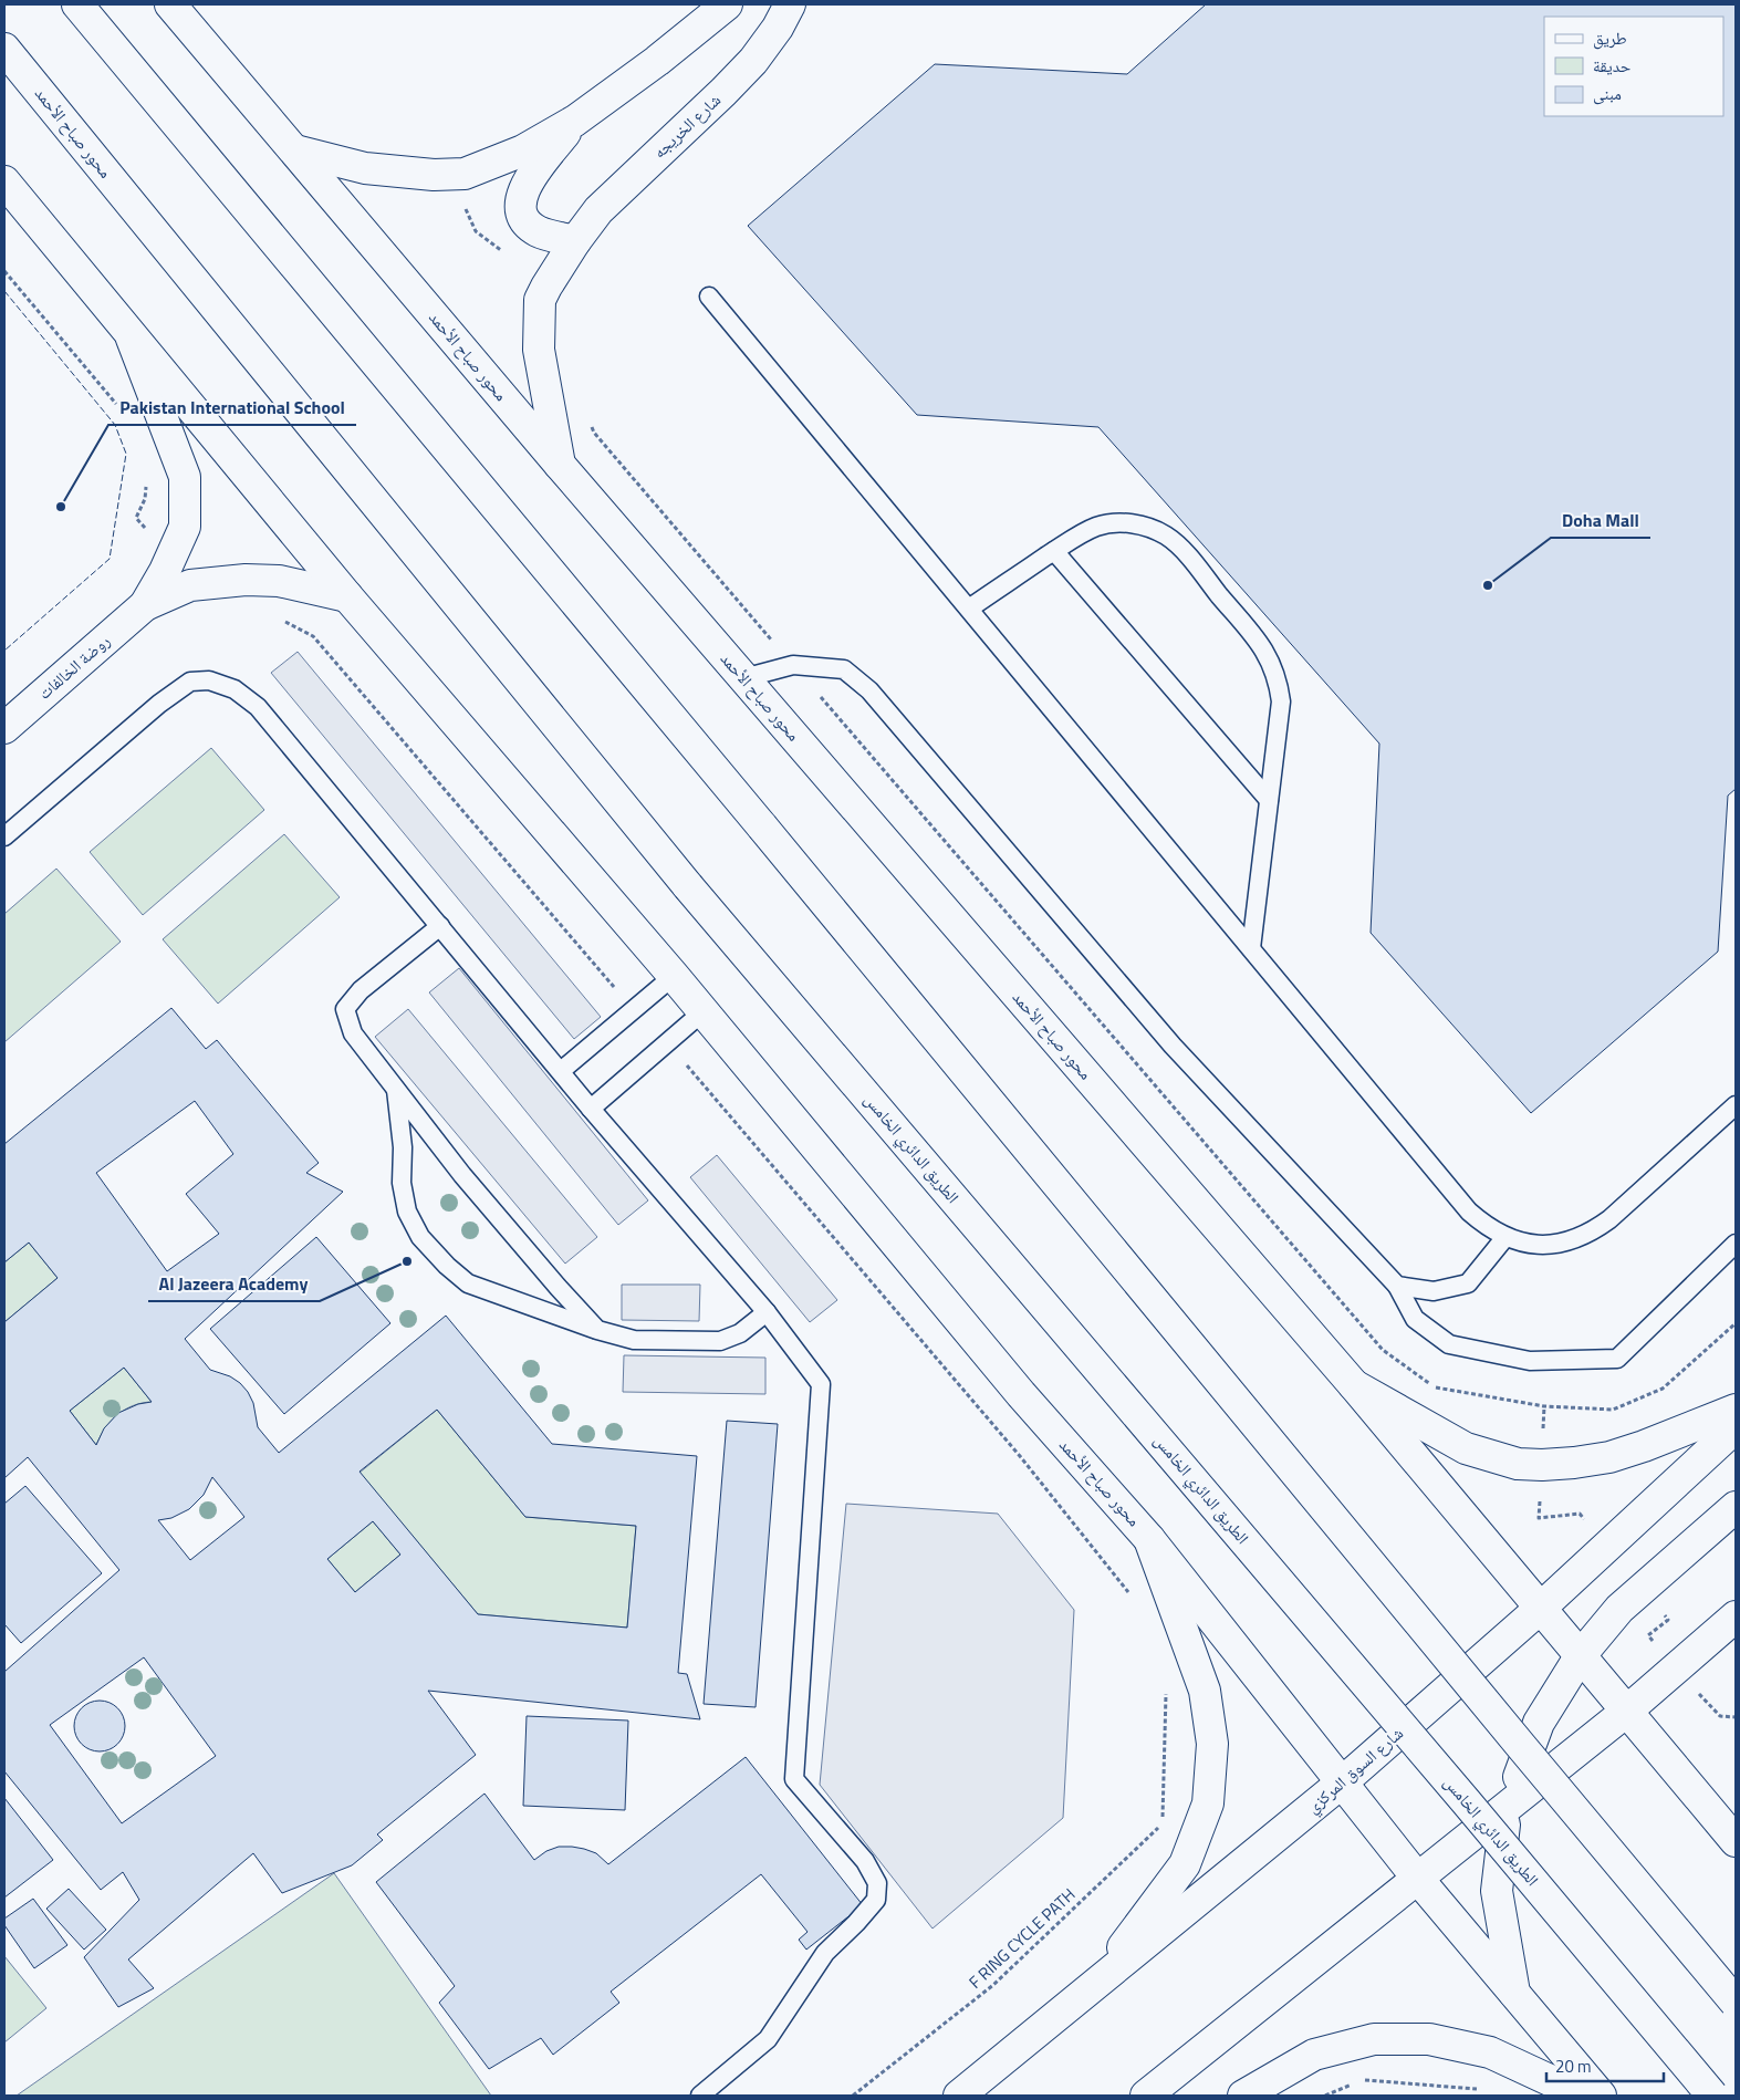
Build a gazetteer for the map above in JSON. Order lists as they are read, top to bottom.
{
  "streets": {
    "main road": [
      "شارع الخريجه",
      "محور صباح الأحمد",
      "روضة الخالفات",
      "الطريق الدائري الخامس",
      "شارع السوق المركزي"
    ],
    "path": ["F RING CYCLE PATH"]
  },
  "crossings": [
    ["شارع الخريجه", "محور صباح الأحمد"],
    ["محور صباح الأحمد", "روضة الخالفات"],
    ["محور صباح الأحمد", "الطريق الدائري الخامس"]
  ],
  "places": ["Pakistan International School", "Doha Mall", "Al Jazeera Academy"],
  "legend": ["طريق", "حديقة", "مبنى"],
  "scale_bar": "20 m"
}
